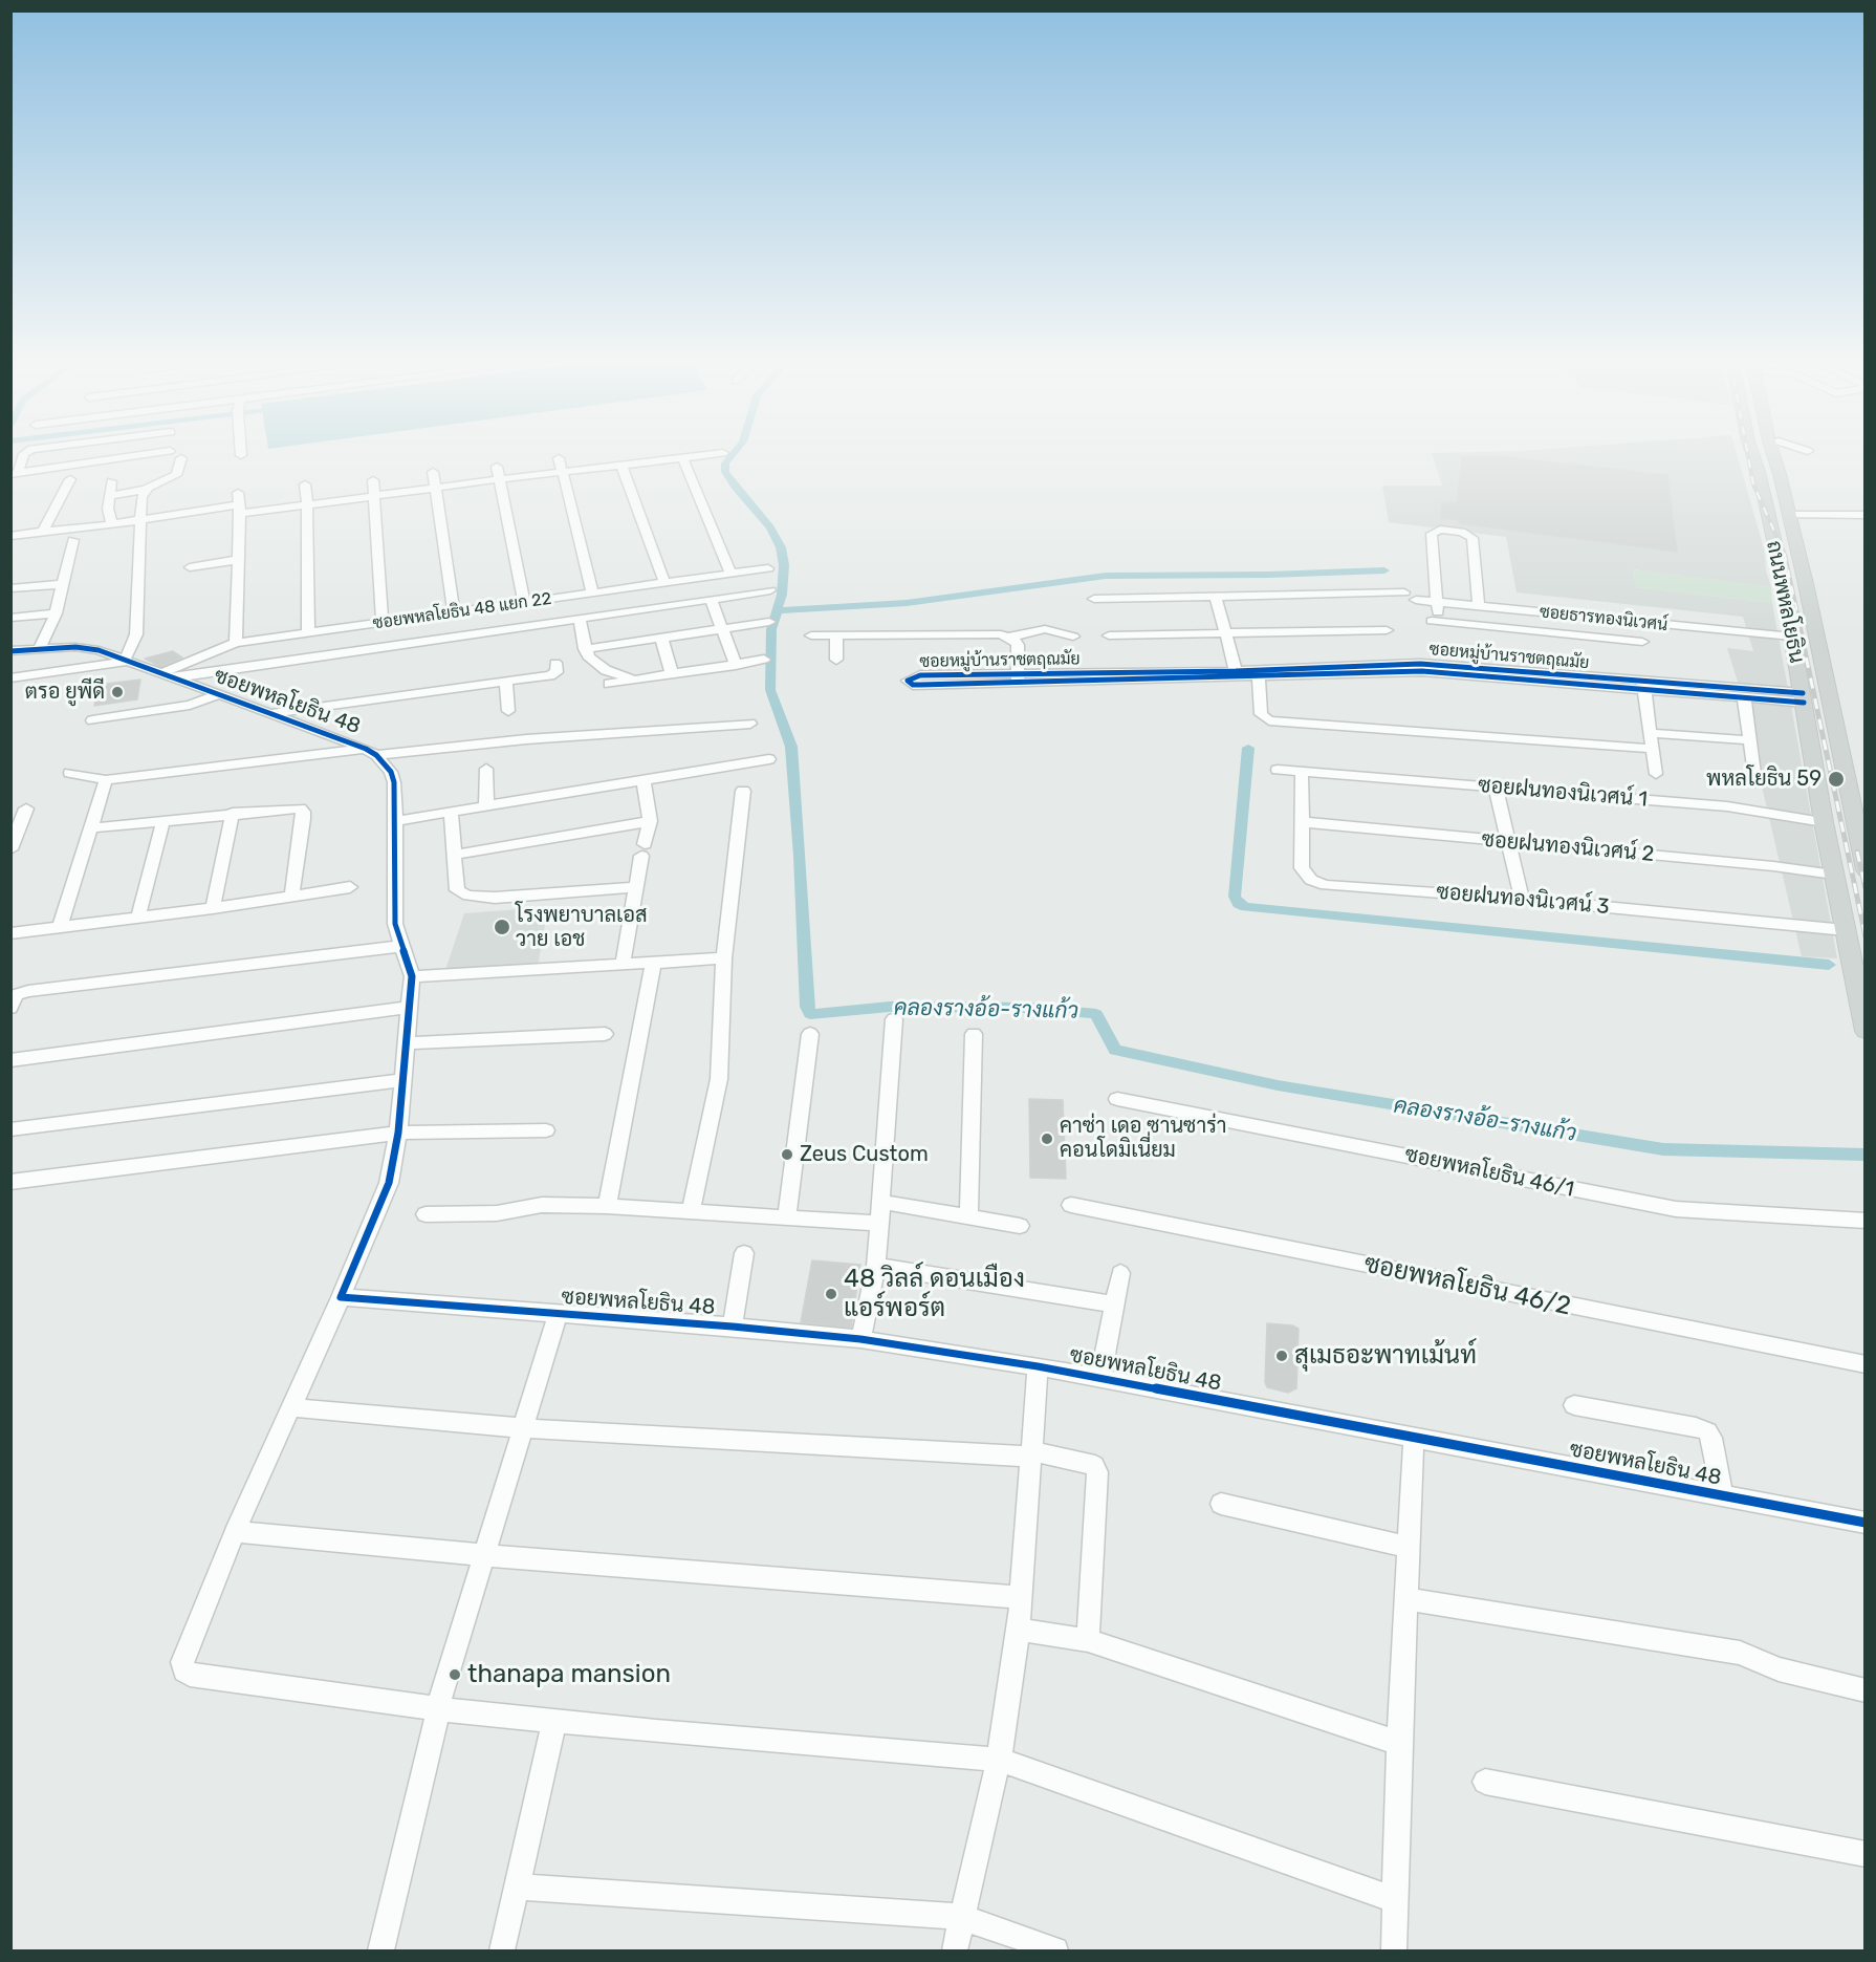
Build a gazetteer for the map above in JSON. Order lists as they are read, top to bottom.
{
  "streets": {
    "main road": ["ถนนพหลโยธิน"],
    "street": [
      "ซอยพหลโยธิน 48 แยก 22",
      "ซอยธารทองนิเวศน์",
      "ซอยหมู่บ้านราชตฤณมัย",
      "ซอยพหลโยธิน 48",
      "ซอยฝนทองนิเวศน์ 1",
      "ซอยฝนทองนิเวศน์ 2",
      "ซอยฝนทองนิเวศน์ 3",
      "ซอยพหลโยธิน 46/1",
      "ซอยพหลโยธิน 46/2"
    ]
  },
  "crossings": [
    ["ถนนพหลโยธิน", "ซอยธารทองนิเวศน์"],
    ["ถนนพหลโยธิน", "ซอยหมู่บ้านราชตฤณมัย"],
    ["ถนนพหลโยธิน", "ซอยฝนทองนิเวศน์ 1"],
    ["ถนนพหลโยธิน", "ซอยฝนทองนิเวศน์ 2"],
    ["ถนนพหลโยธิน", "ซอยฝนทองนิเวศน์ 3"],
    ["ซอยพหลโยธิน 48 แยก 22", "ซอยพหลโยธิน 48"],
    ["ซอยฝนทองนิเวศน์ 1", "ซอยฝนทองนิเวศน์ 3"],
    ["ซอยฝนทองนิเวศน์ 2", "ซอยฝนทองนิเวศน์ 3"]
  ],
  "water": ["คลองรางอ้อ-รางแก้ว"],
  "places": [
    "ตรอ ยูพีดี",
    "พหลโยธิน 59",
    "โรงพยาบาลเอส วาย เอช",
    "คาซ่า เดอ ซานซาร่า คอนโดมิเนี่ยม",
    "Zeus Custom",
    "48 วิลล์ ดอนเมือง แอร์พอร์ต",
    "สุเมธอะพาทเม้นท์",
    "thanapa mansion"
  ]
}
